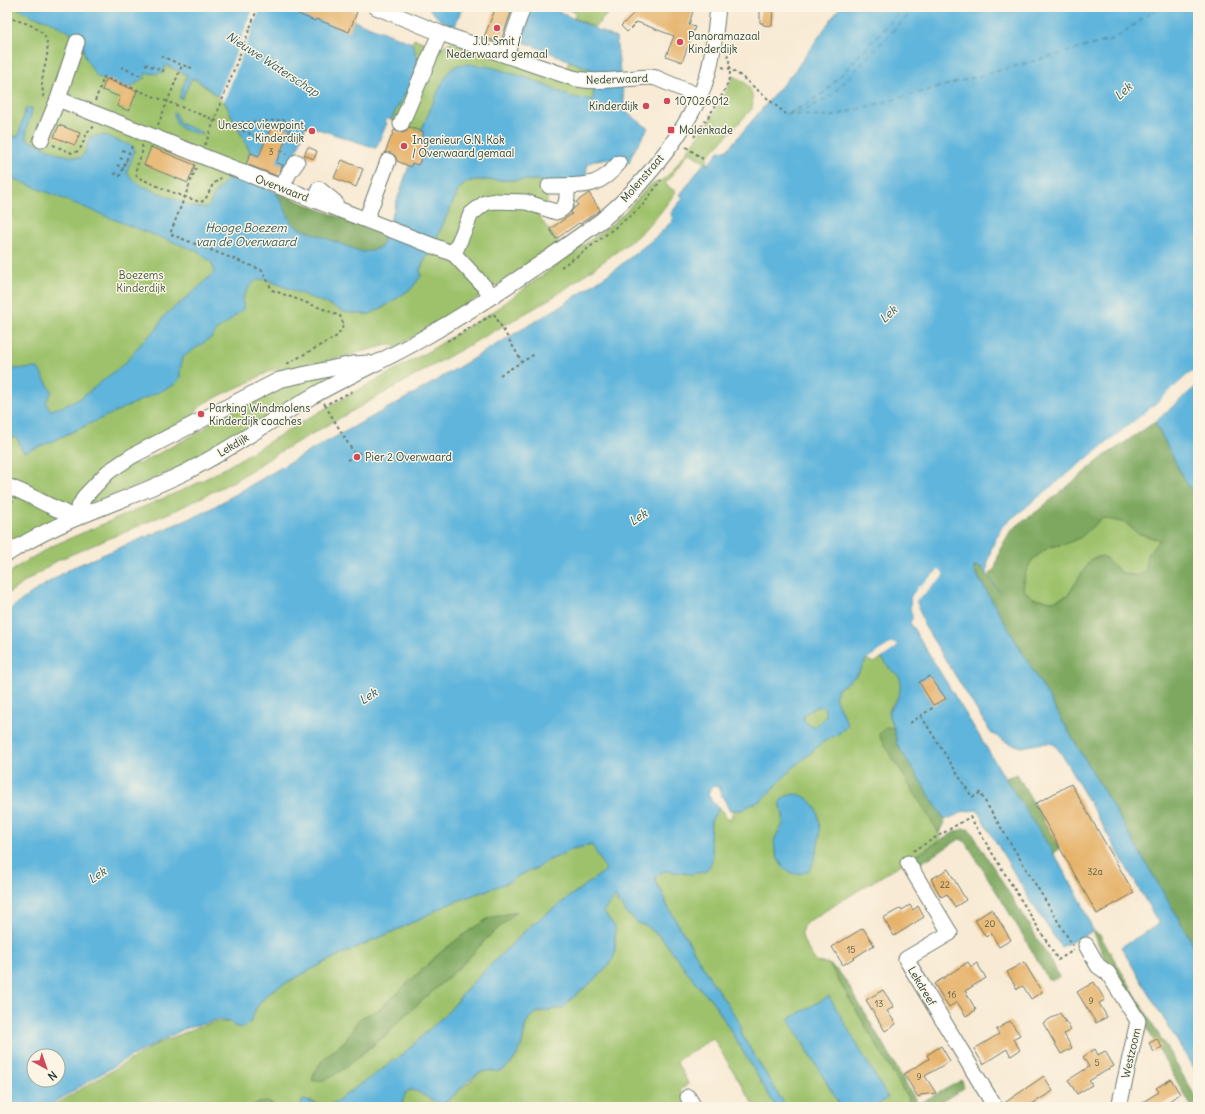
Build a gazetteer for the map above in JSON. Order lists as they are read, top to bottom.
{
  "streets": {
    "street": [
      "Nederwaard",
      "Molenstraat",
      "Overwaard",
      "Lekdijk",
      "Lekdreef",
      "Westzoom"
    ]
  },
  "crossings": [
    ["Nederwaard", "Molenstraat"],
    ["Molenstraat", "Overwaard"],
    ["Molenstraat", "Lekdijk"],
    ["Overwaard", "Lekdijk"]
  ],
  "water": ["Nieuwe Waterschap", "Lek", "Hooge Boezem van de Overwaard"],
  "parks": ["Boezems Kinderdijk"],
  "places": {
    "other": [
      "J.U. Smit / Nederwaard gemaal",
      "Panoramazaal Kinderdijk",
      "107026012",
      "Kinderdijk",
      "Unesco viewpoint - Kinderdijk",
      "Ingenieur G.N. Kok / Overwaard gemaal",
      "Parking Windmolens Kinderdijk coaches",
      "Pier 2 Overwaard"
    ],
    "transit": ["Molenkade"]
  },
  "house_numbers": [
    "3",
    "32a",
    "22",
    "20",
    "15",
    "16",
    "9",
    "13",
    "5",
    "9"
  ],
  "north": "bottom right"
}
